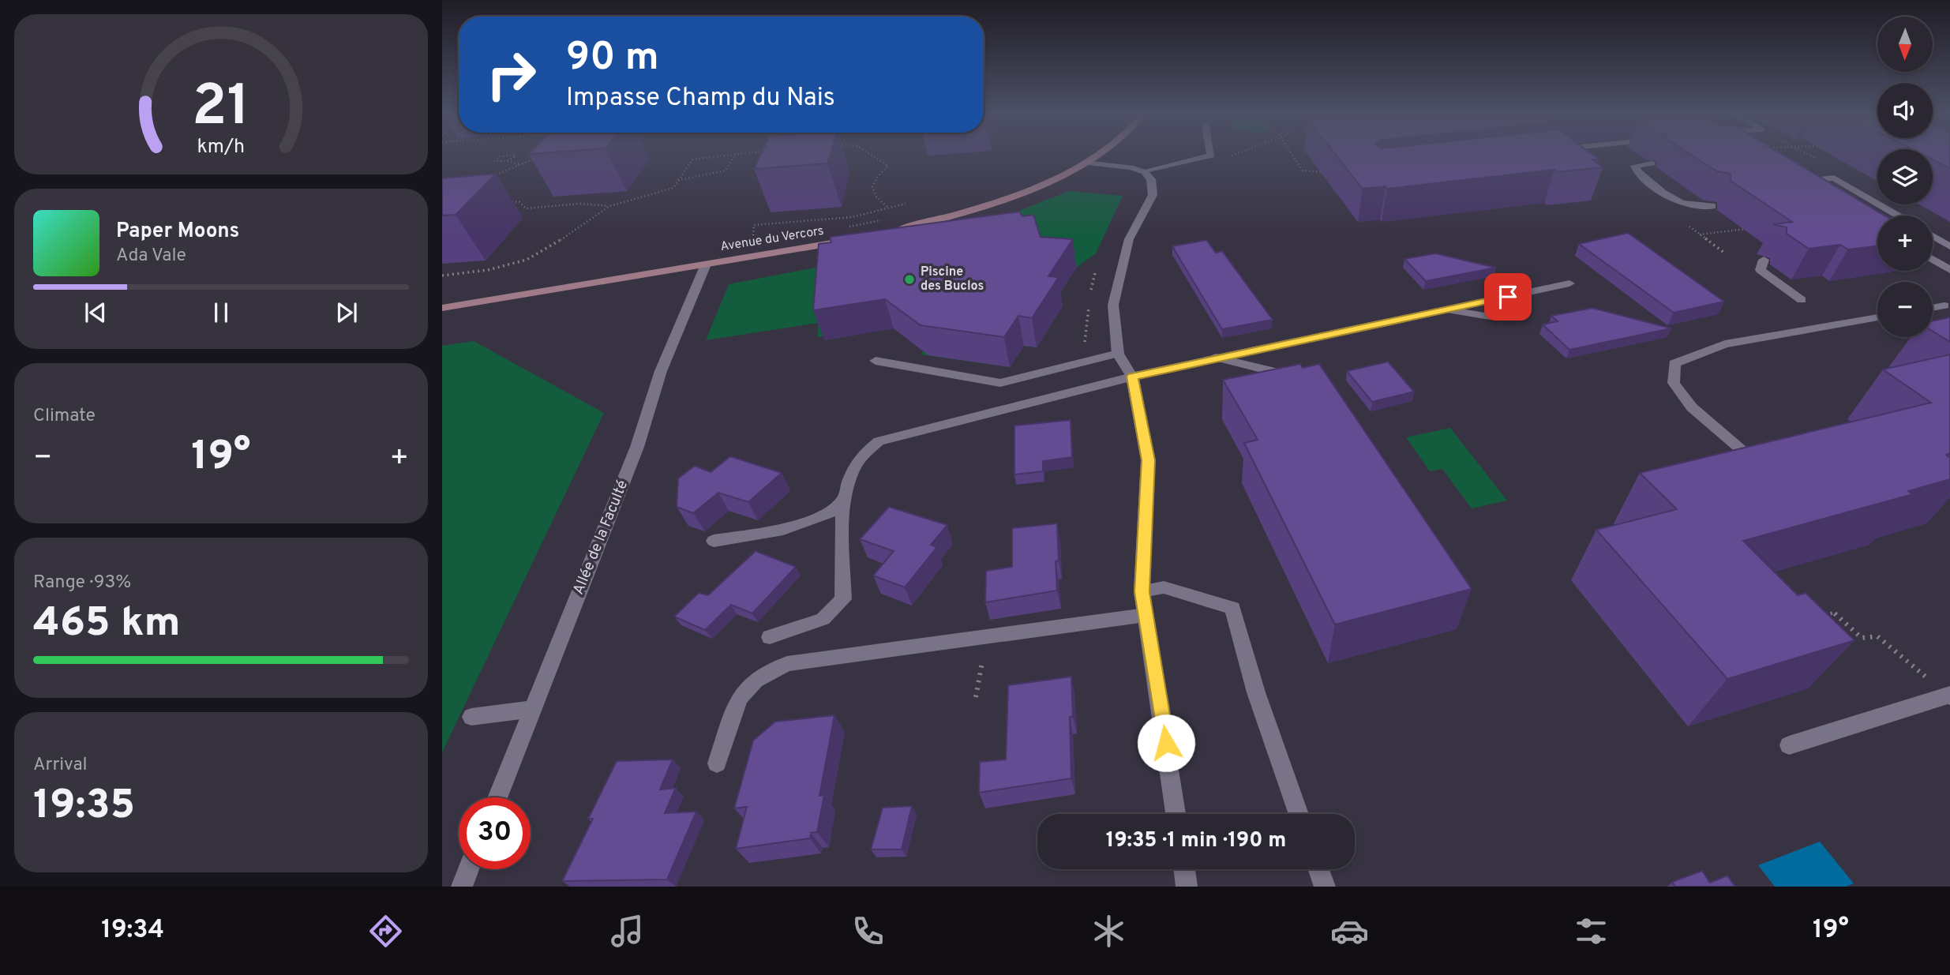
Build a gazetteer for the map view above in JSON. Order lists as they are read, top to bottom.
{
  "streets": {
    "street": ["Avenue du Vercors", "Allée de la Faculté"]
  },
  "crossings": [
    ["Avenue du Vercors", "Allée de la Faculté"]
  ],
  "places": ["Piscine des Buclos"],
  "north": "bottom",
  "page": {
    "map_buttons": ["+", "−"],
    "turn": ["90 m", "Impasse Champ du Nais"],
    "song": ["Paper Moons", "Ada Vale"],
    "tile": [
      "Climate",
      ["Range · 93%", "465 km"],
      ["Arrival", "19:35"]
    ],
    "heat": ["−", "19°", "+"],
    "limit": "30",
    "trip": "19:35 · 1 min · 190 m",
    "tabs": ["19:34", "19°"],
    "gauge": ["21", "km/h"]
  }
}
